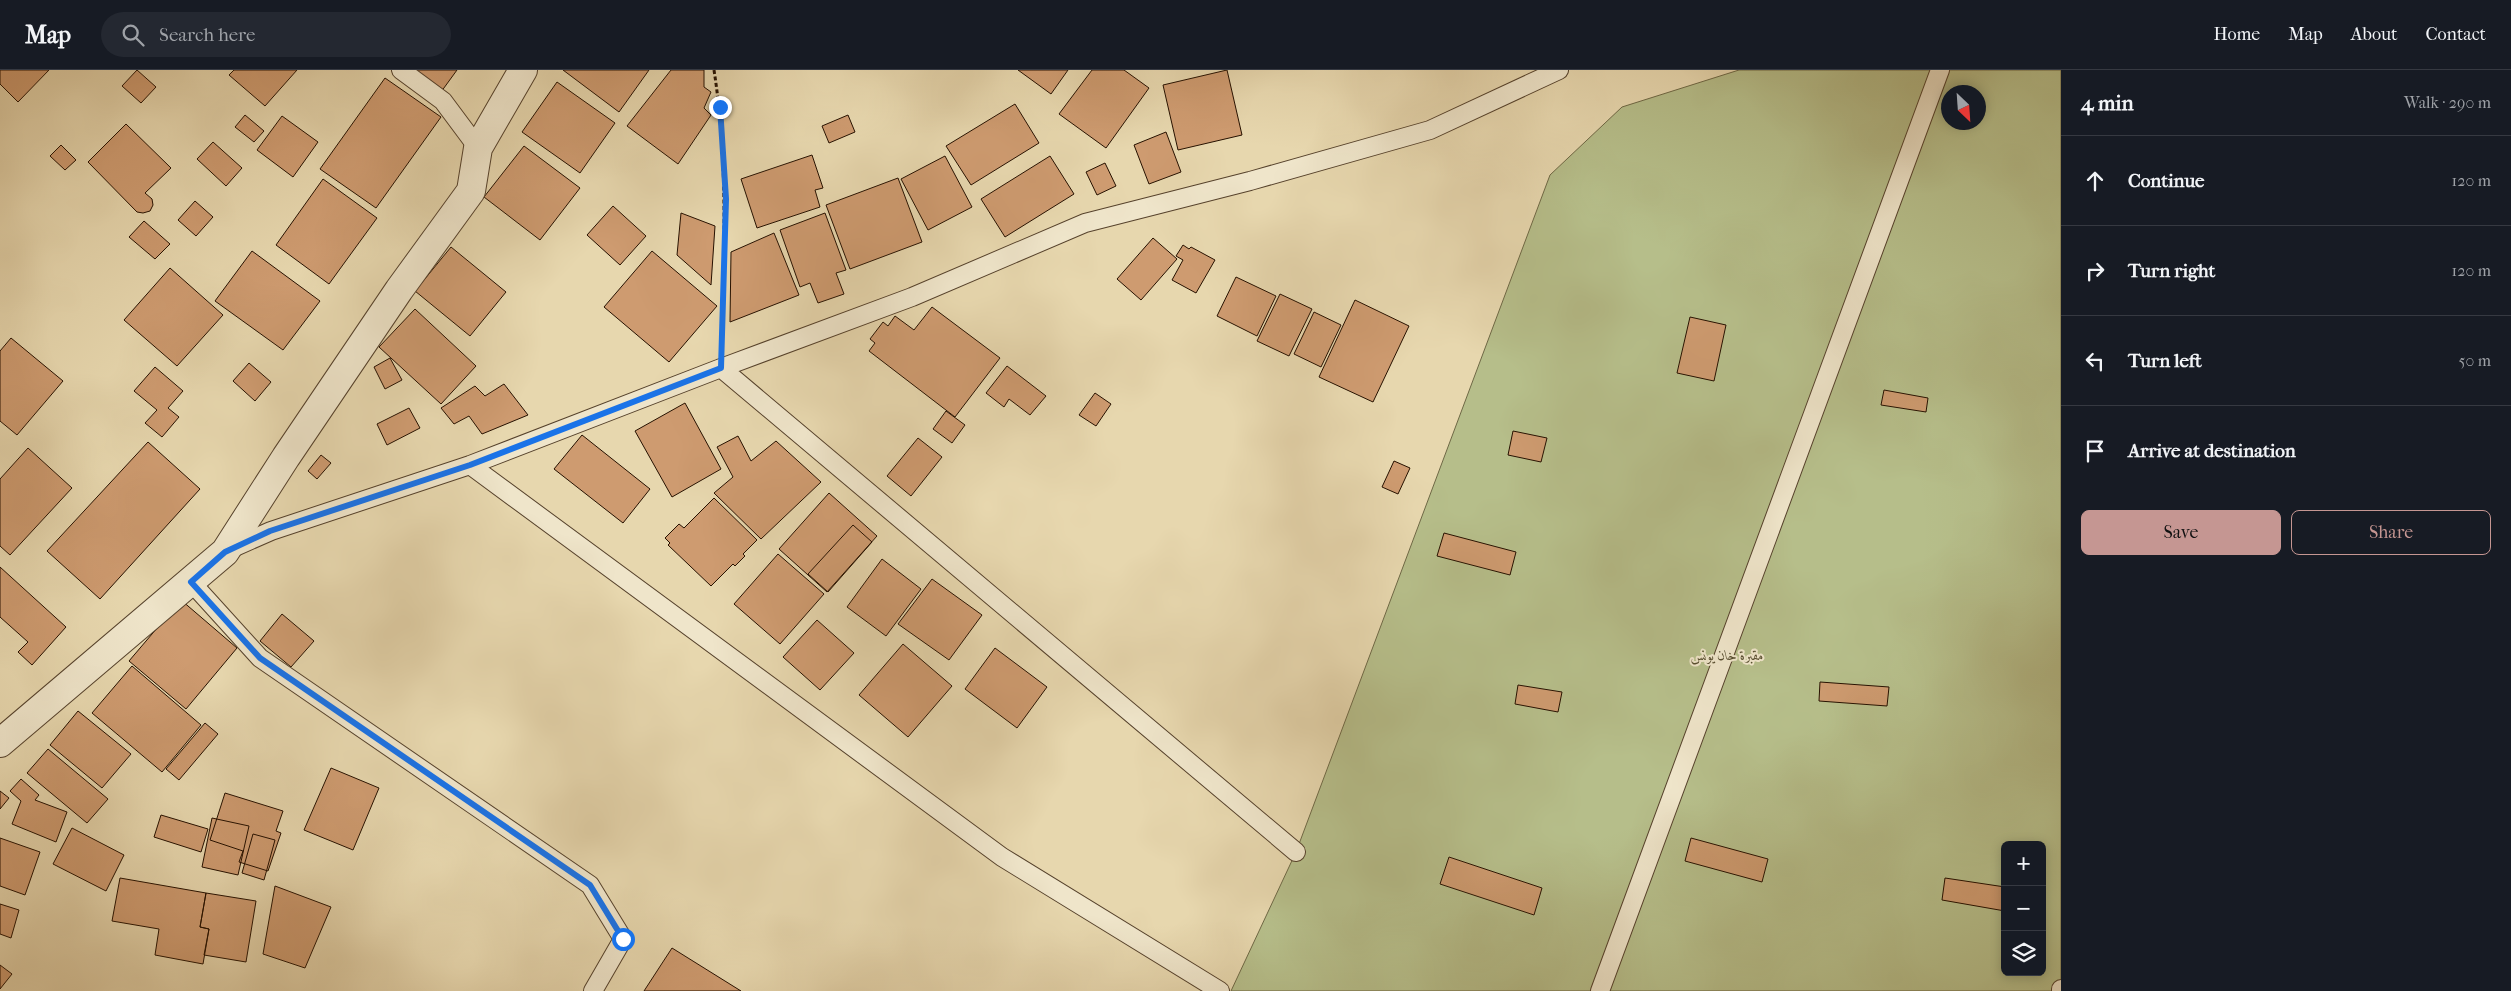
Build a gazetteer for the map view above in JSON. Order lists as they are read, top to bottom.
{
  "parks": ["مقبرة خان يونس"],
  "north": "bottom right",
  "page": {
    "header": "Map",
    "search": "Search here",
    "nav": [
      "Home",
      "Map",
      "About",
      "Contact"
    ],
    "heading": ["4 min", "Walk · 290 m"],
    "list": [
      ["Continue", "120 m"],
      ["Turn right", "120 m"],
      ["Turn left", "50 m"],
      "Arrive at destination"
    ],
    "buttons": ["Save", "Share"],
    "map_buttons": ["+", "−"]
  }
}
